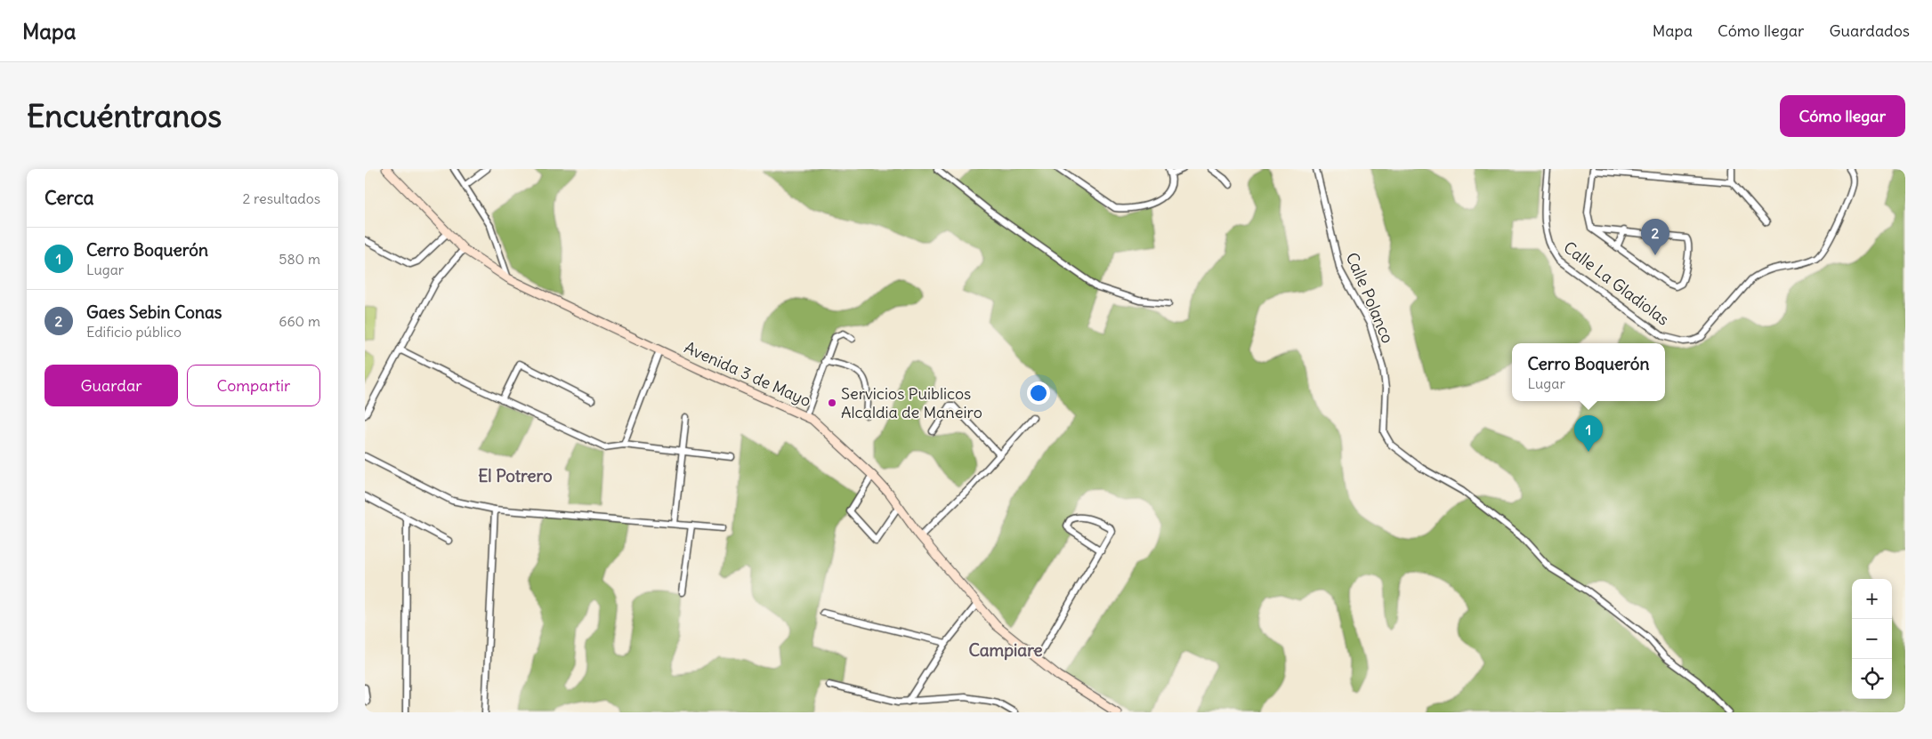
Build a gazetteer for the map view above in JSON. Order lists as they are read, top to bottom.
{
  "streets": {
    "street": ["Calle La Gladiolas", "Calle Polanco", "Avenida 3 de Mayo"]
  },
  "districts": ["El Potrero", "Campiare"],
  "places": ["Servicios Puiblicos Alcaldia de Maneiro"],
  "page": {
    "header": "Mapa",
    "nav": ["Mapa", "Cómo llegar", "Guardados"],
    "buttons": [
      "Cómo llegar",
      ["Guardar", "Compartir"]
    ],
    "title": "Encuéntranos",
    "heading": ["Cerca", "2 resultados"],
    "pins": ["2", "1"],
    "list": [
      {
        "mark": "1",
        "name": "Cerro Boquerón",
        "note": "Lugar",
        "value": "580 m"
      },
      {
        "mark": "2",
        "name": "Gaes Sebin Conas",
        "note": "Edificio público",
        "value": "660 m"
      }
    ],
    "popup": ["Cerro Boquerón", "Lugar"],
    "map_buttons": ["+", "−"]
  }
}
